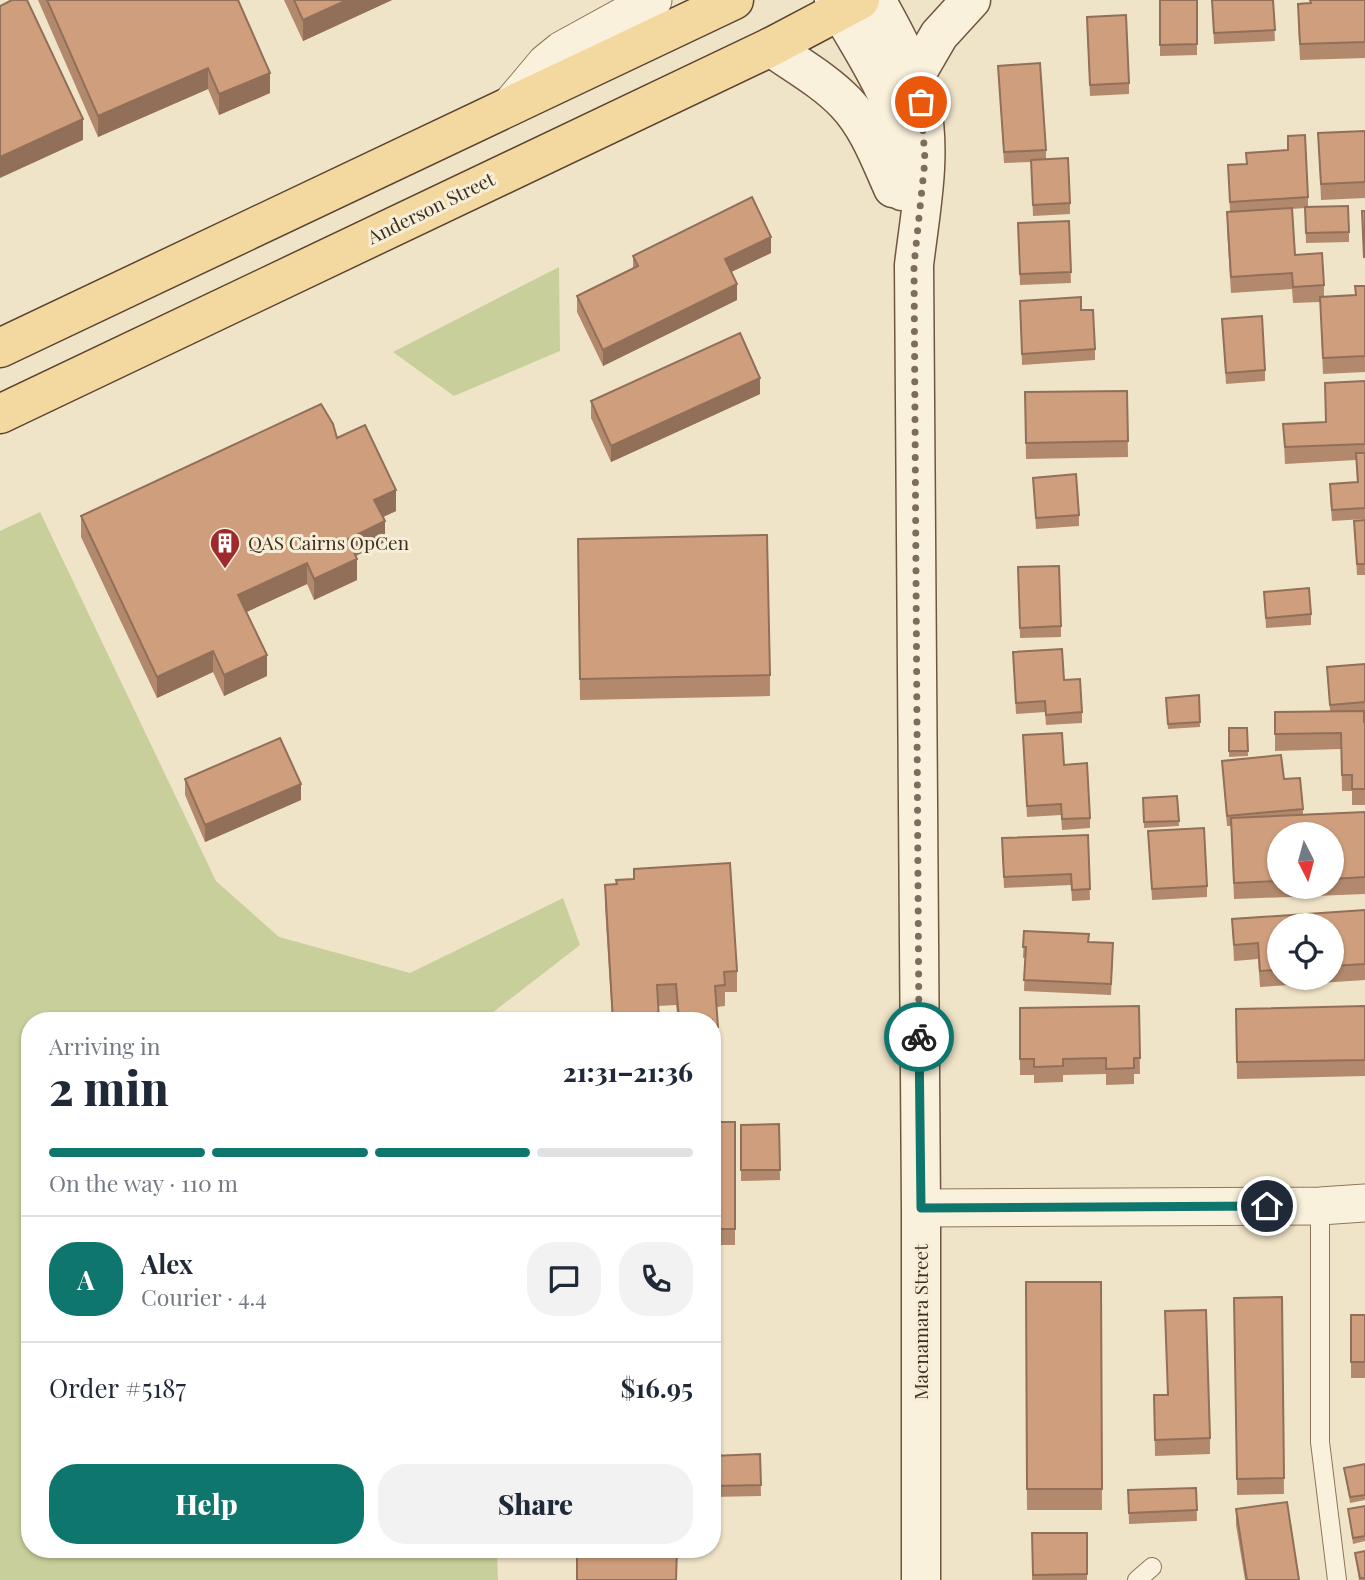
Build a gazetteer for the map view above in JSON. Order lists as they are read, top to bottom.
{
  "streets": {
    "main road": ["Anderson Street"],
    "street": ["Macnamara Street"]
  },
  "crossings": [
    ["Anderson Street", "Macnamara Street"]
  ],
  "places": {
    "building": ["QAS Cairns OpCen"]
  },
  "north": "bottom",
  "page": {
    "heading": ["2 min", "Arriving in", "21:31–21:36"],
    "panel": [
      "Alex",
      "Courier · 4.4",
      "Order #5187",
      "$16.95"
    ],
    "bar": "On the way · 110 m",
    "round": "A",
    "buttons": ["Help", "Share"]
  }
}
